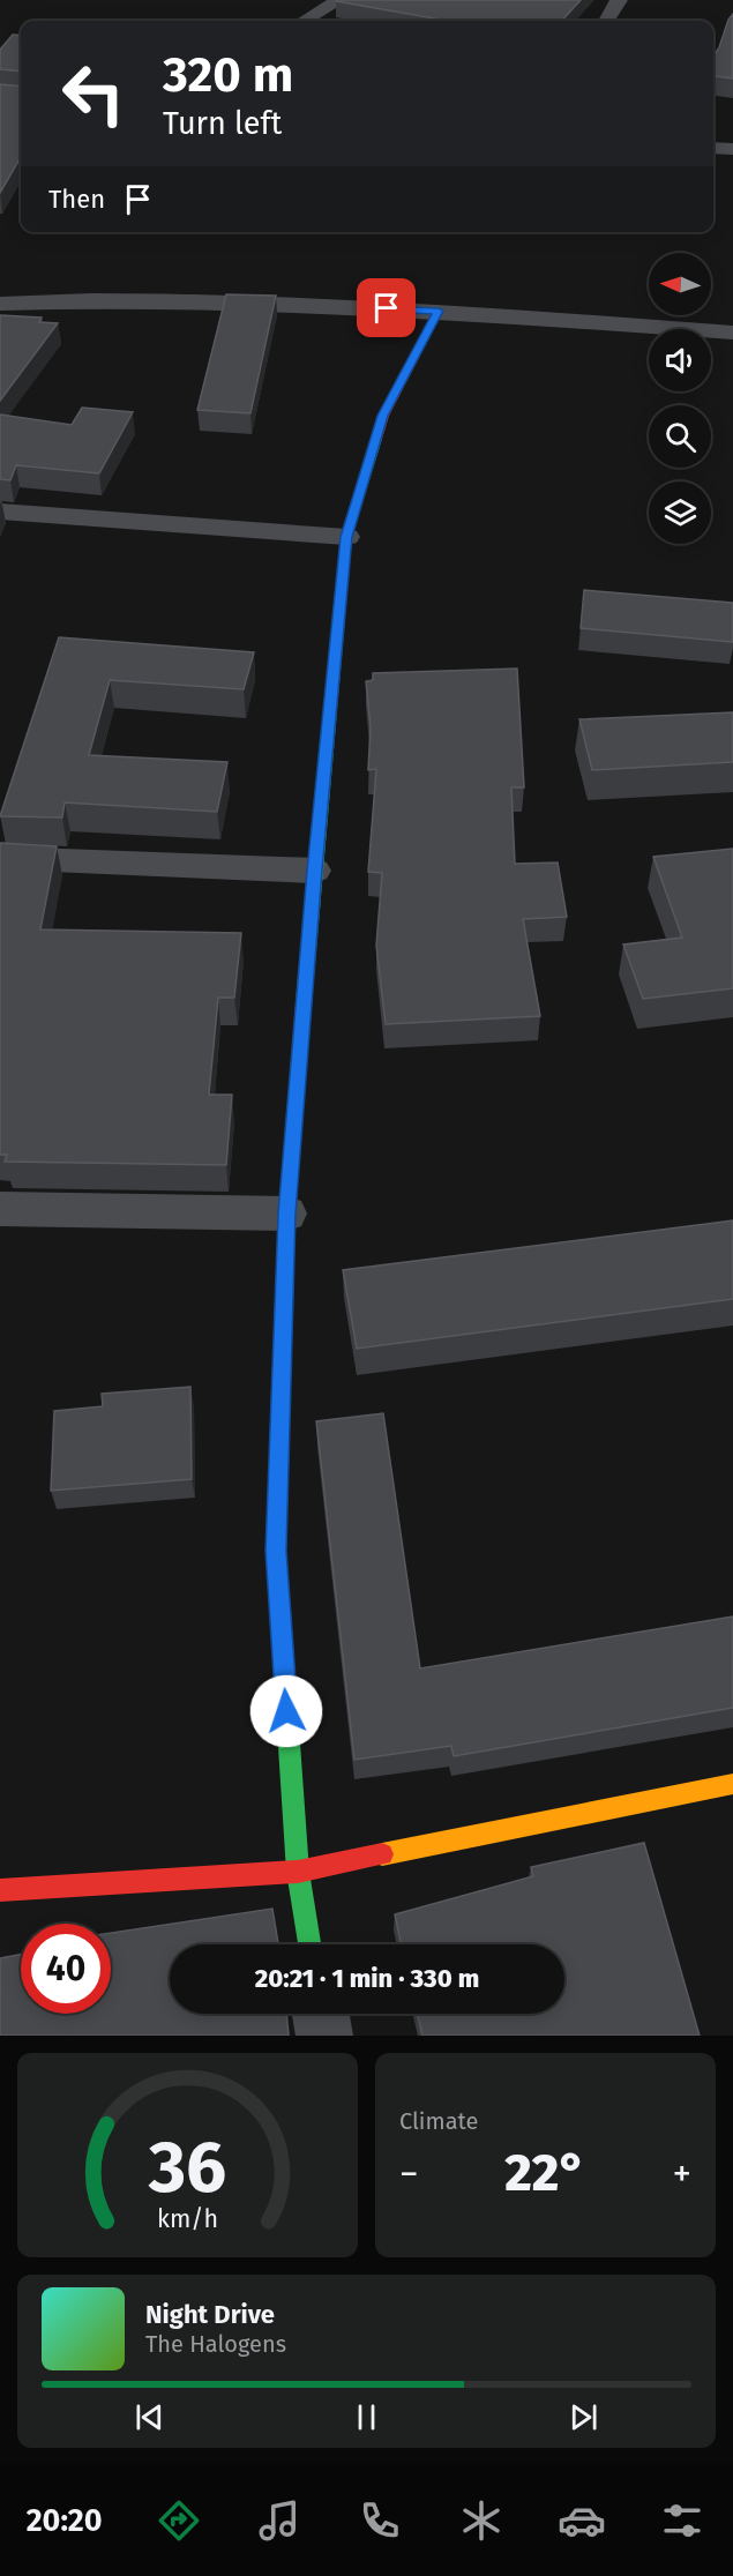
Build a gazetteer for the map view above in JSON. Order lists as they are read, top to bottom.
{
  "north": "left",
  "page": {
    "turn": ["320 m", "Turn left"],
    "then": "Then",
    "limit": "40",
    "trip": "20:21 · 1 min · 330 m",
    "tile": "Climate",
    "heat": ["−", "22°", "+"],
    "song": ["Night Drive", "The Halogens"],
    "tabs": "20:20",
    "gauge": ["36", "km/h"]
  }
}
